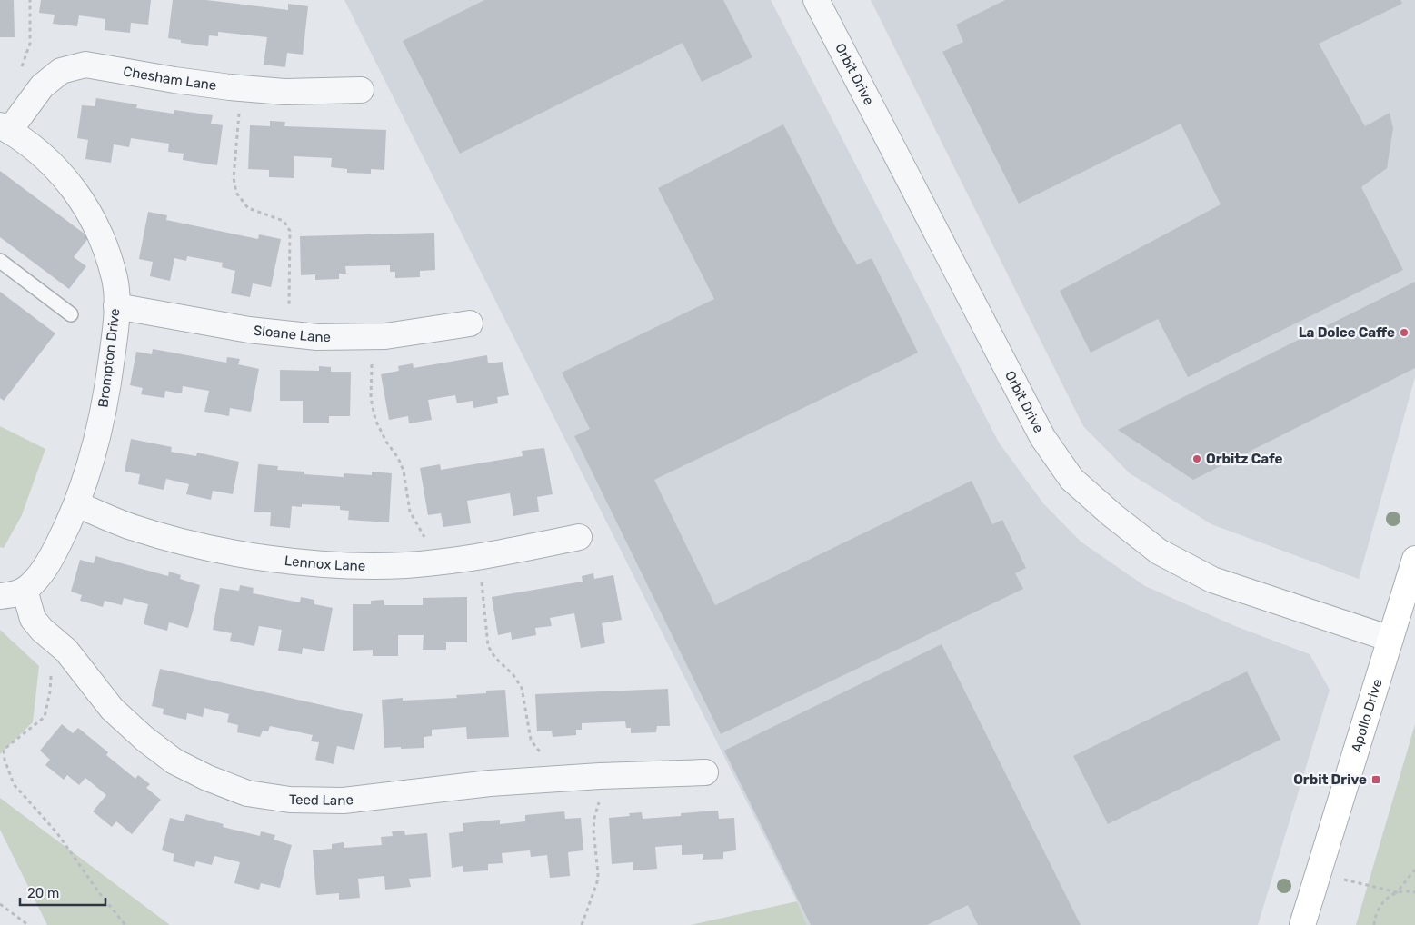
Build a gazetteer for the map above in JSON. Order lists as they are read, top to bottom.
{
  "streets": {
    "main road": ["Apollo Drive"],
    "street": [
      "Orbit Drive",
      "Chesham Lane",
      "Sloane Lane",
      "Brompton Drive",
      "Lennox Lane",
      "Teed Lane"
    ]
  },
  "crossings": [
    ["Orbit Drive", "Apollo Drive"],
    ["Chesham Lane", "Brompton Drive"],
    ["Sloane Lane", "Brompton Drive"],
    ["Brompton Drive", "Lennox Lane"],
    ["Brompton Drive", "Teed Lane"]
  ],
  "places": {
    "other": ["La Dolce Caffe", "Orbitz Cafe"],
    "transit": ["Orbit Drive"]
  },
  "scale_bar": "20 m"
}
